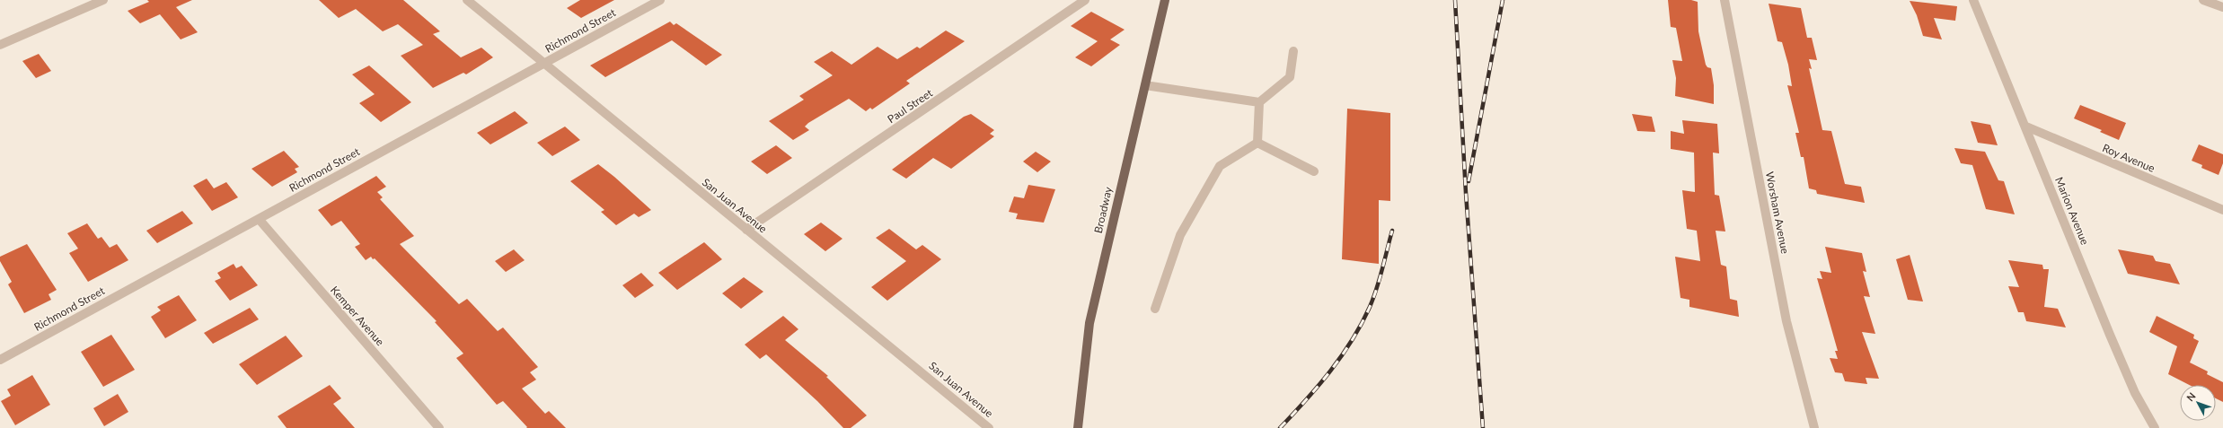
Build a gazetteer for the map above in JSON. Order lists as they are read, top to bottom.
{
  "streets": {
    "main road": ["Broadway"],
    "street": [
      "Richmond Street",
      "Paul Street",
      "Roy Avenue",
      "San Juan Avenue",
      "Marion Avenue",
      "Worsham Avenue",
      "Kemper Avenue"
    ]
  },
  "crossings": [
    ["Richmond Street", "San Juan Avenue"],
    ["Richmond Street", "Kemper Avenue"],
    ["Paul Street", "San Juan Avenue"],
    ["Roy Avenue", "Marion Avenue"]
  ],
  "north": "top left"
}
